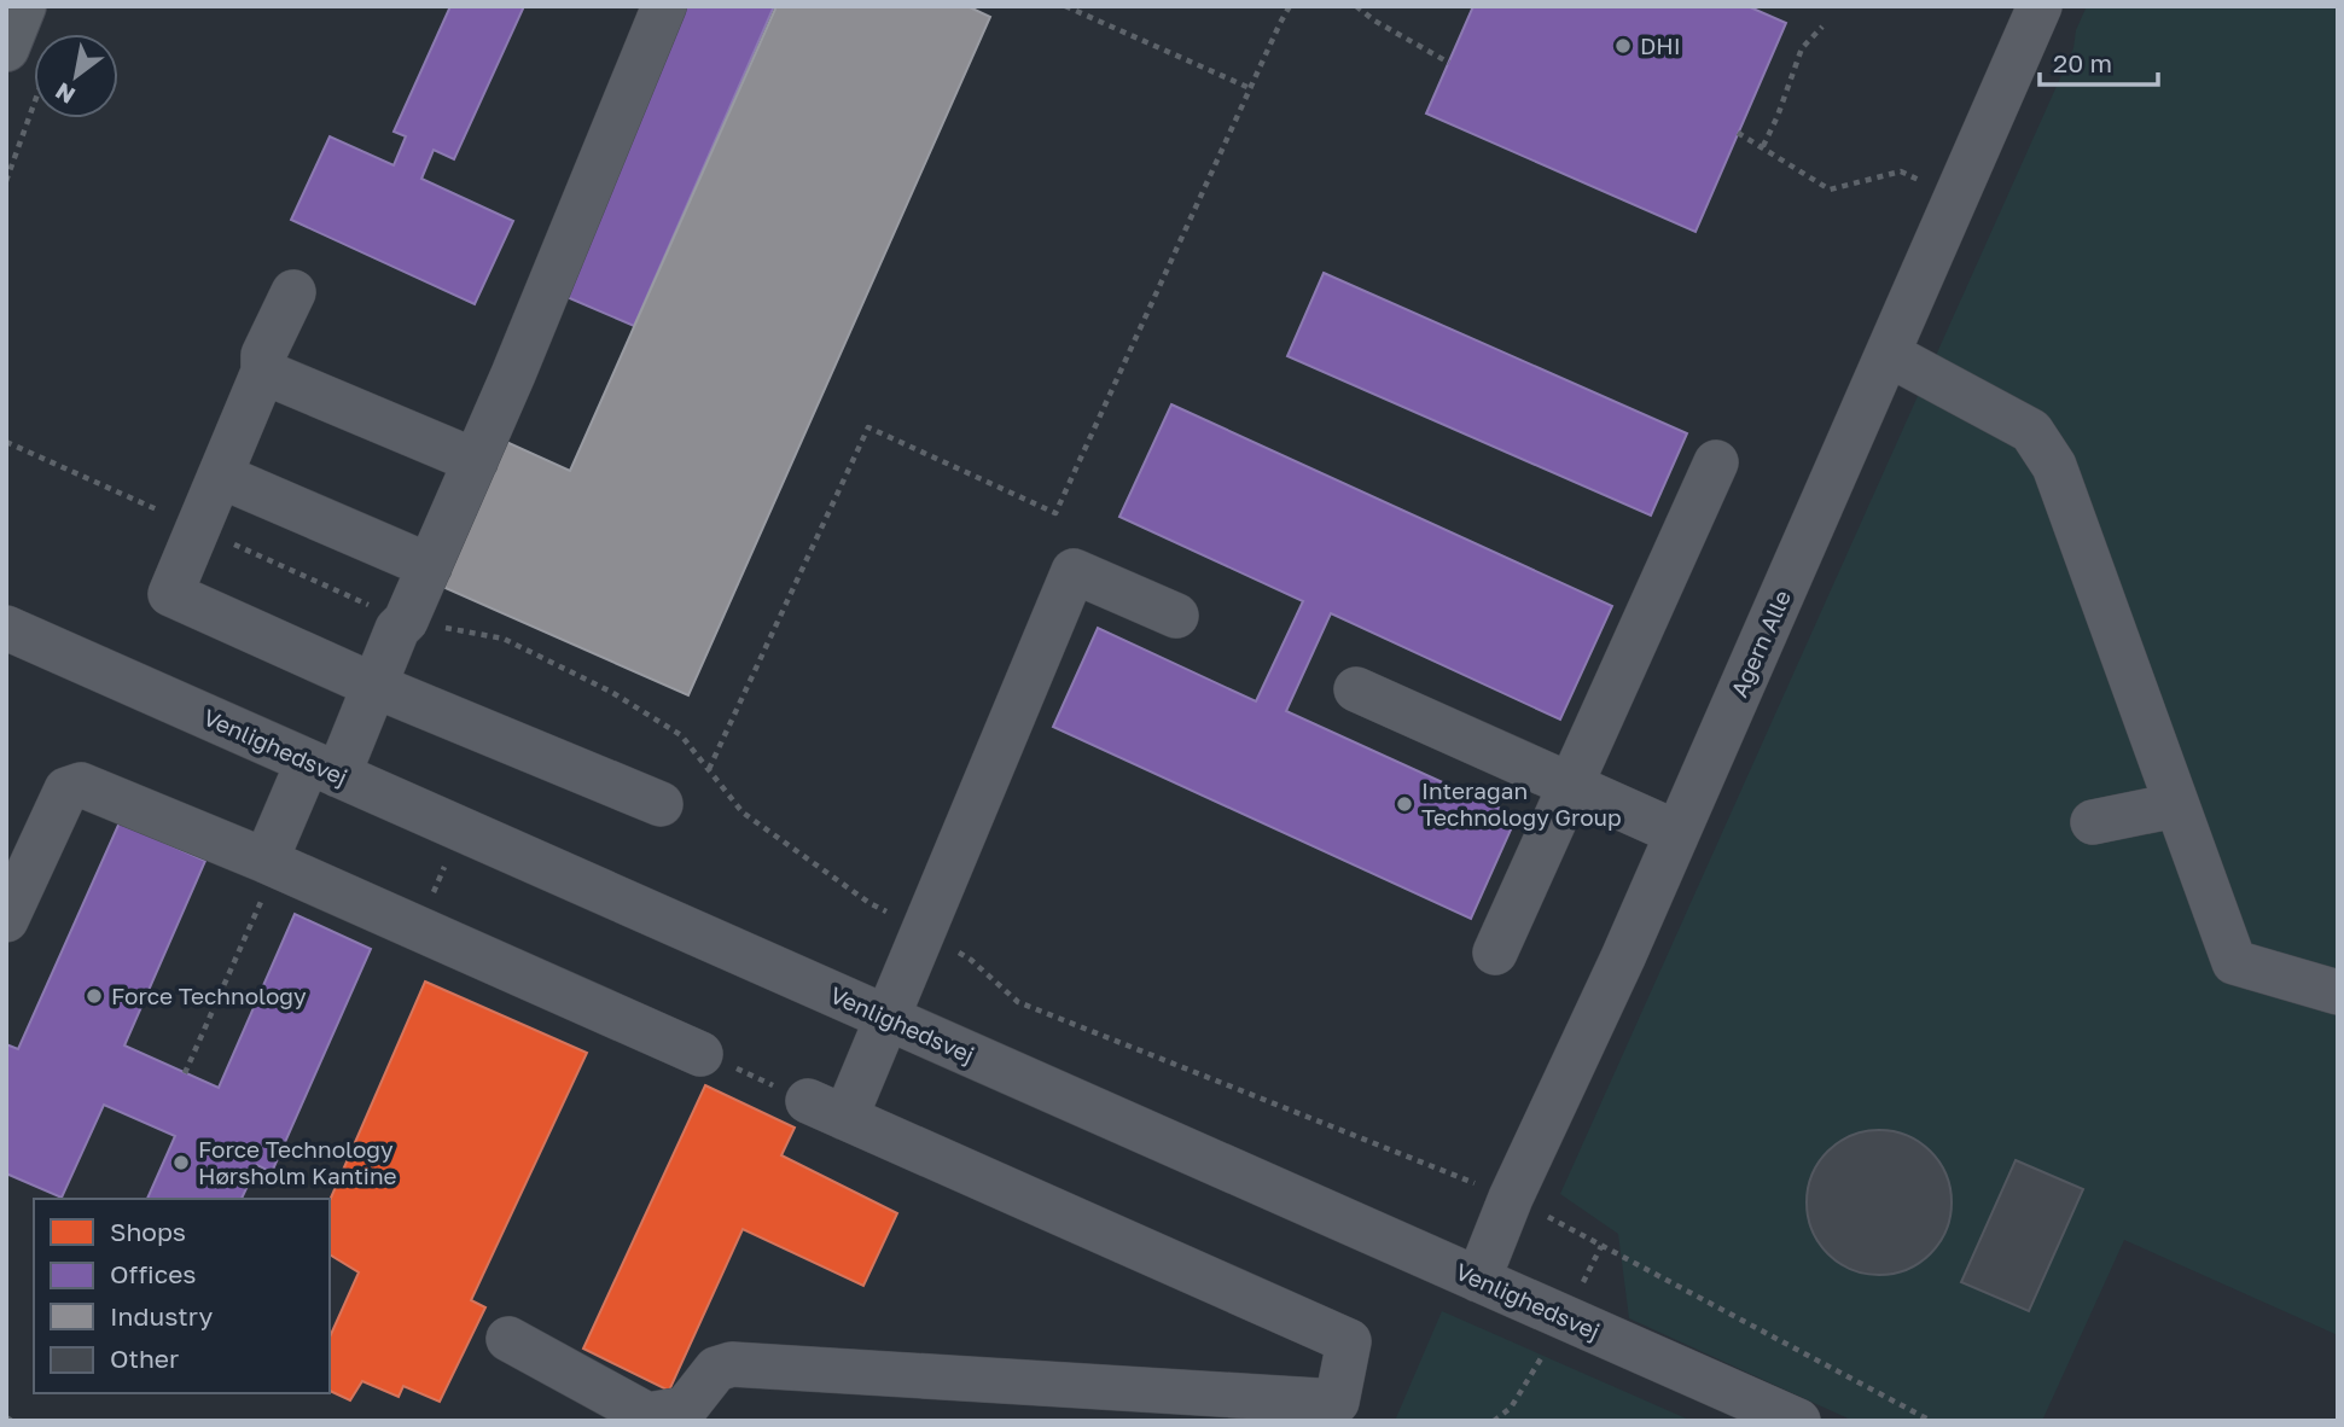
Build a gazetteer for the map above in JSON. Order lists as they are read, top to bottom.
{
  "streets": {
    "street": ["Agern Alle", "Venlighedsvej"]
  },
  "crossings": [
    ["Agern Alle", "Venlighedsvej"]
  ],
  "places": [
    "DHI",
    "Interagan Technology Group",
    "Force Technology",
    "Force Technology Hørsholm Kantine"
  ],
  "legend": [
    "Shops",
    "Offices",
    "Industry",
    "Other"
  ],
  "scale_bar": "20 m",
  "north": "bottom left"
}
